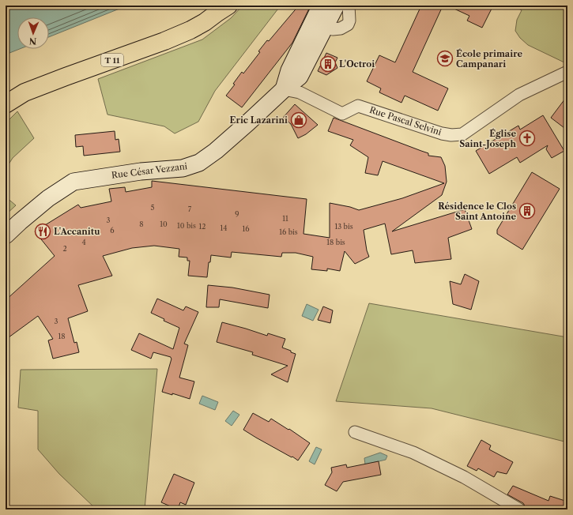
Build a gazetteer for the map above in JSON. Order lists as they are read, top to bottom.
{
  "streets": {
    "main road": ["T 11", "Rue César Vezzani"],
    "street": ["Rue Pascal Selvini"]
  },
  "crossings": [
    ["Rue Pascal Selvini", "Rue César Vezzani"]
  ],
  "places": {
    "school or university": ["École primaire Campanari"],
    "building": ["L'Octroi", "Résidence le Clos Saint Antoine"],
    "shop": ["Eric Lazarini"],
    "church": ["Église Saint-Joseph"],
    "restaurant": ["L'Accanitu"]
  },
  "house_numbers": [
    "5",
    "7",
    "9",
    "11",
    "3",
    "8",
    "10",
    "10 bis",
    "12",
    "13 bis",
    "14",
    "16",
    "6",
    "16 bis",
    "4",
    "18 bis",
    "2",
    "3",
    "18"
  ],
  "north": "bottom"
}
